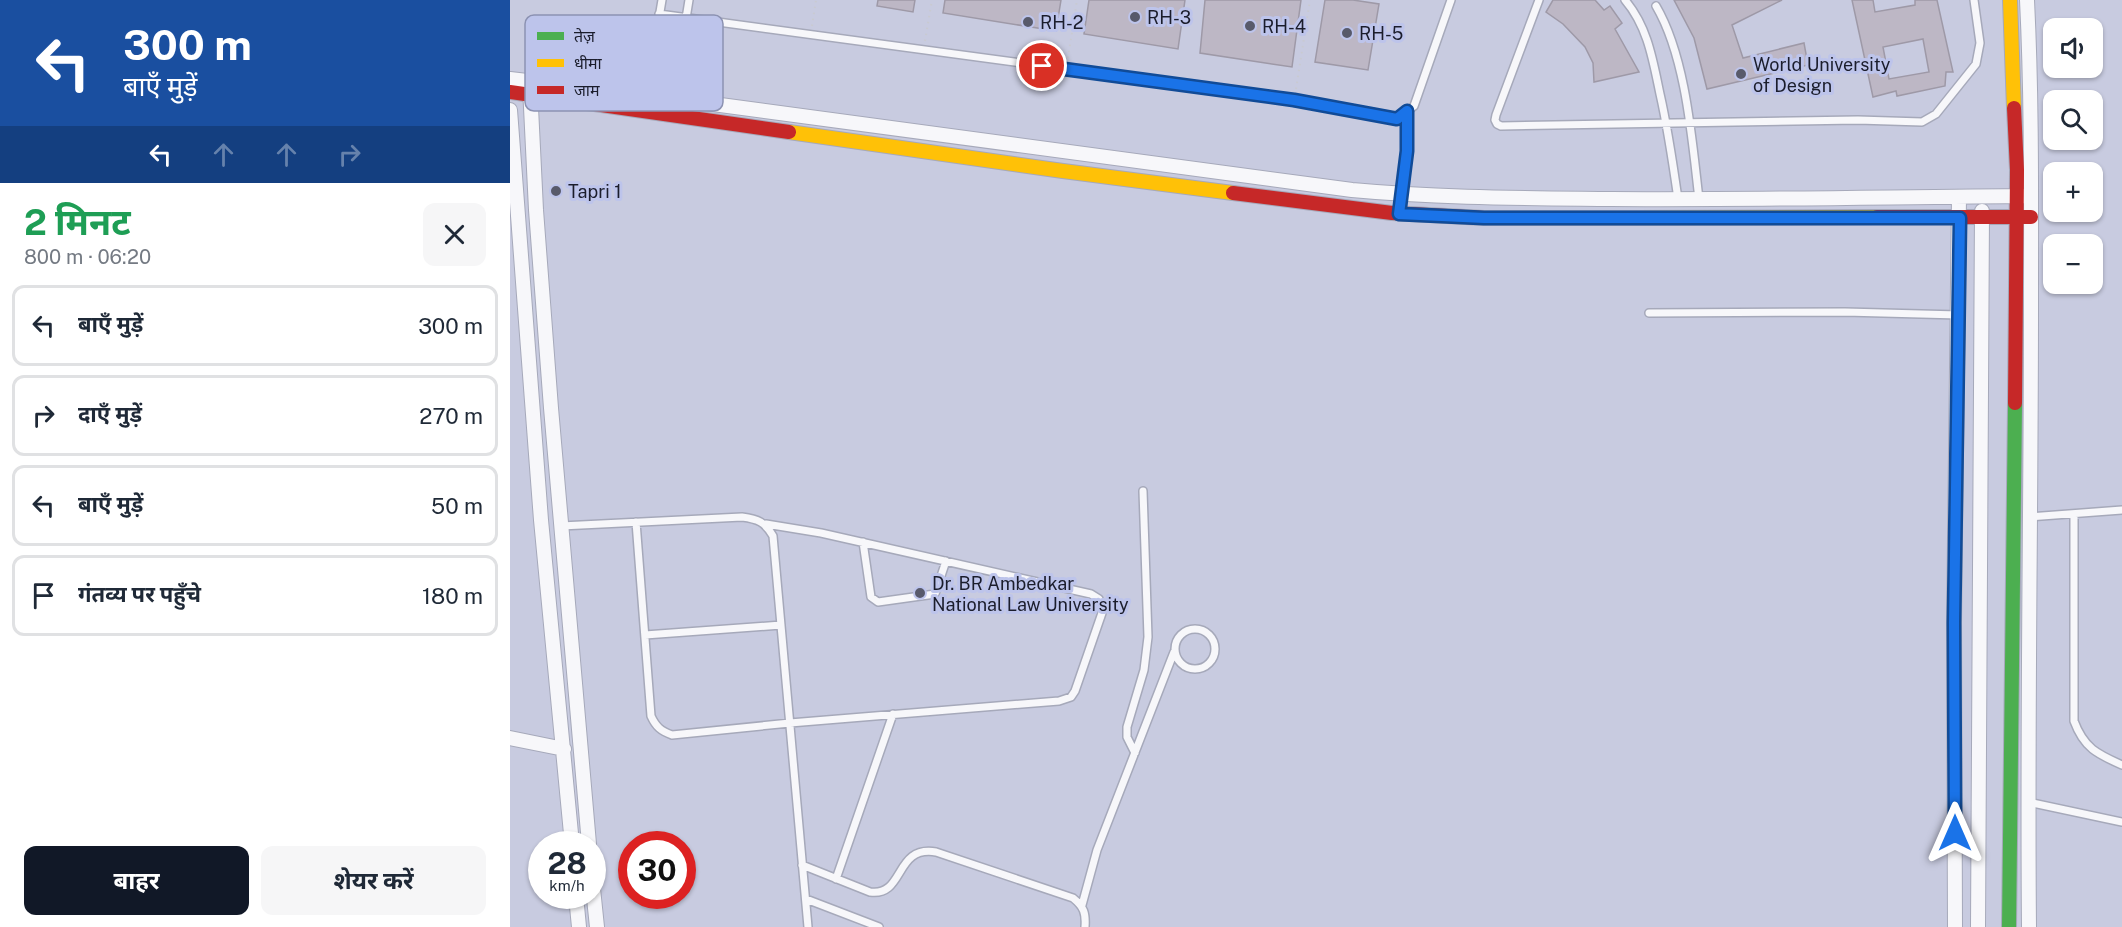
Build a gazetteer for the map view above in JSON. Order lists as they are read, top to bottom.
{
  "places": [
    "RH-3",
    "RH-2",
    "RH-4",
    "RH-5",
    "World University of Design",
    "Tapri 1",
    "Dr. BR Ambedkar National Law University"
  ],
  "legend": ["तेज़", "धीमा", "जाम"],
  "page": {
    "turn": ["300 m", "बाएँ मुड़ें"],
    "map_buttons": ["+", "−"],
    "heading": ["2 मिनट", "800 m · 06:20"],
    "list": [
      {
        "name": "बाएँ मुड़ें",
        "value": "300 m"
      },
      {
        "name": "दाएँ मुड़ें",
        "value": "270 m"
      },
      {
        "name": "बाएँ मुड़ें",
        "value": "50 m"
      },
      {
        "name": "गंतव्य पर पहुँचे",
        "value": "180 m"
      }
    ],
    "speed": "28 km/h",
    "limit": "30",
    "buttons": ["बाहर", "शेयर करें"]
  }
}
